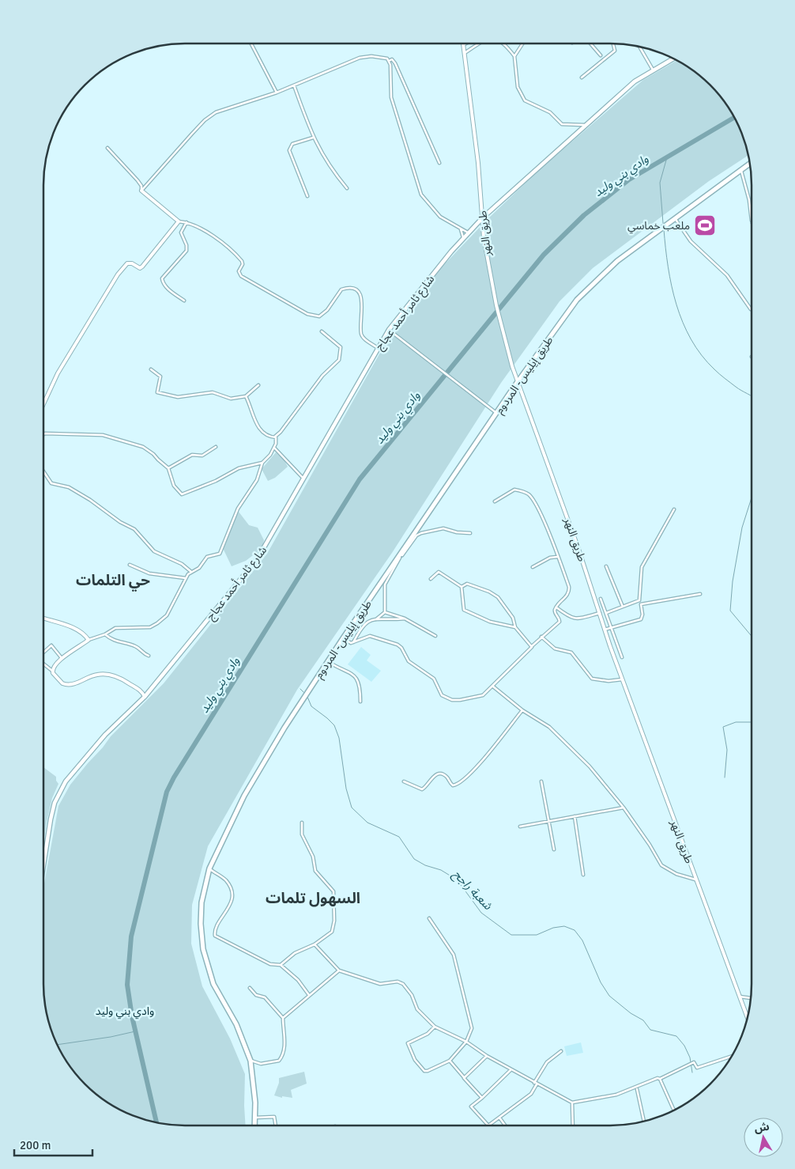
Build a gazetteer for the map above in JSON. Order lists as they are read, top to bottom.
{
  "streets": {
    "highway": ["طريق إيليس- المردوم"],
    "main road": ["طريق النهر", "شارع ثامر أحمد عجاج"]
  },
  "crossings": [
    ["طريق النهر", "شارع ثامر أحمد عجاج"],
    ["طريق النهر", "طريق إيليس- المردوم"]
  ],
  "districts": ["حي التلمات", "السهول تلمات"],
  "water": ["وادي بني وليد", "شعبة راجح"],
  "parks": ["وادي بني وليد"],
  "places": {
    "sports": ["ملعب خماسي"]
  },
  "scale_bar": "200 m",
  "north": "top"
}
